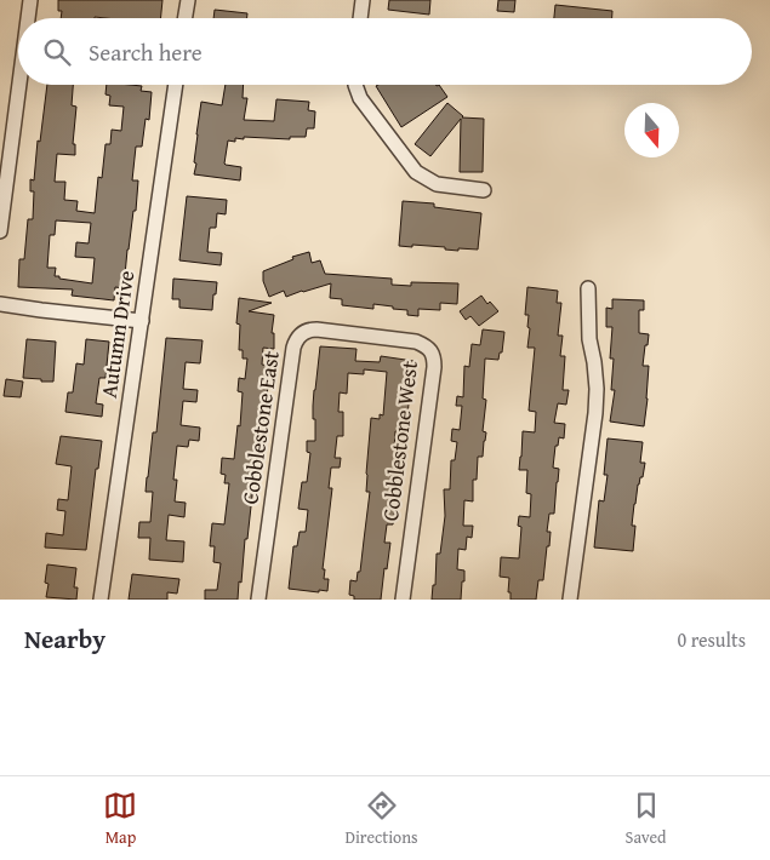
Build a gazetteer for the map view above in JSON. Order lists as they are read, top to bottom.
{
  "streets": {
    "street": ["Autumn Drive", "Cobblestone East", "Cobblestone West"]
  },
  "crossings": [
    ["Cobblestone East", "Cobblestone West"]
  ],
  "north": "bottom",
  "page": {
    "search": "Search here",
    "heading": ["Nearby", "0 results"],
    "nav": ["Map", "Directions", "Saved"]
  }
}
